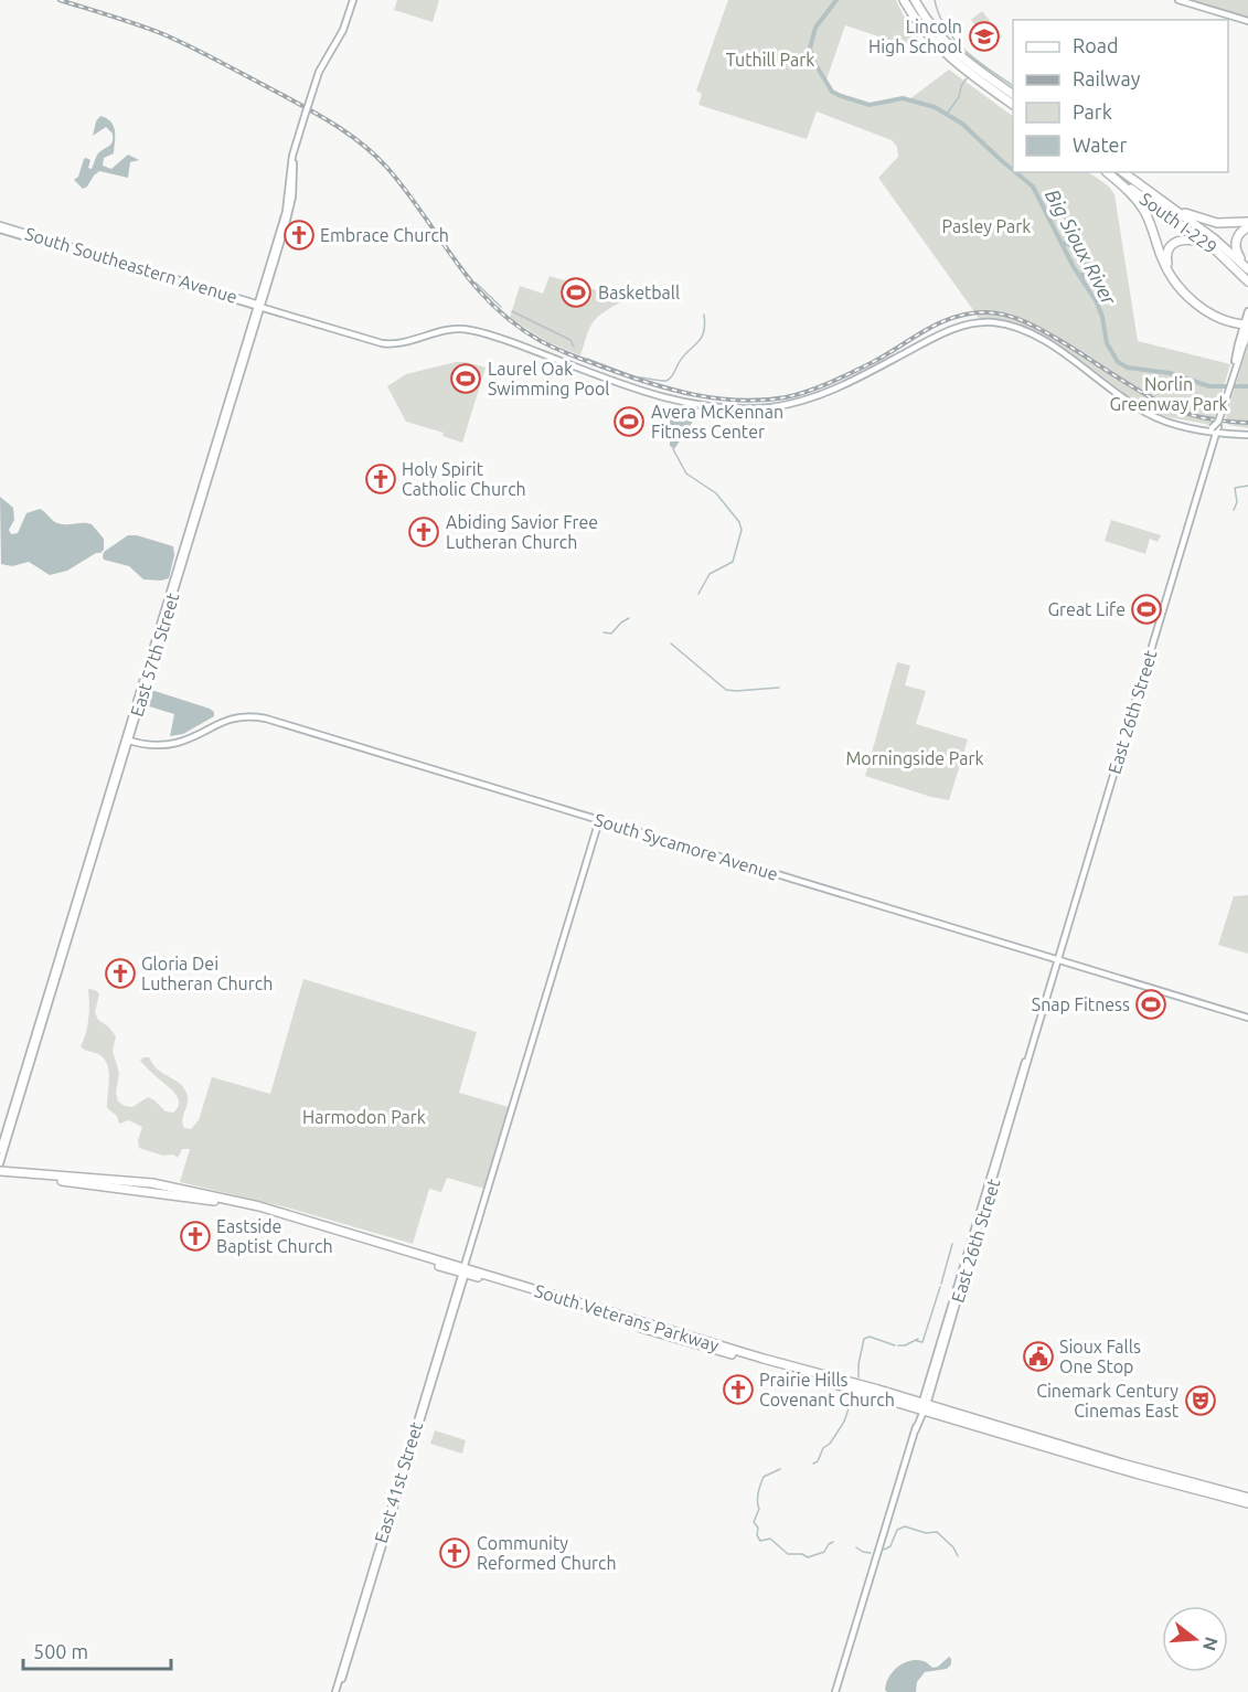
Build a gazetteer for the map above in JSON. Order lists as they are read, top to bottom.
{
  "streets": {
    "highway": ["South I-229", "South Veterans Parkway"],
    "main road": [
      "South Southeastern Avenue",
      "East 57th Street",
      "East 26th Street",
      "South Sycamore Avenue",
      "East 41st Street"
    ]
  },
  "crossings": [
    ["South Southeastern Avenue", "East 57th Street"],
    ["South Southeastern Avenue", "East 26th Street"],
    ["East 57th Street", "South Sycamore Avenue"],
    ["East 26th Street", "South Sycamore Avenue"],
    ["East 26th Street", "South Veterans Parkway"],
    ["South Sycamore Avenue", "East 41st Street"],
    ["South Veterans Parkway", "East 41st Street"]
  ],
  "water": ["Big Sioux River"],
  "parks": [
    "Tuthill Park",
    "Pasley Park",
    "Norlin Greenway Park",
    "Morningside Park",
    "Harmodon Park"
  ],
  "places": {
    "school or university": ["Lincoln High School"],
    "church": [
      "Embrace Church",
      "Holy Spirit Catholic Church",
      "Abiding Savior Free Lutheran Church",
      "Gloria Dei Lutheran Church",
      "Eastside Baptist Church",
      "Prairie Hills Covenant Church",
      "Community Reformed Church"
    ],
    "sports": [
      "Basketball",
      "Laurel Oak Swimming Pool",
      "Avera McKennan Fitness Center",
      "Great Life",
      "Snap Fitness"
    ],
    "public building": ["Sioux Falls One Stop"],
    "theatre": ["Cinemark Century Cinemas East"]
  },
  "legend": [
    "Road",
    "Railway",
    "Park",
    "Water"
  ],
  "scale_bar": "500 m",
  "north": "right"
}
